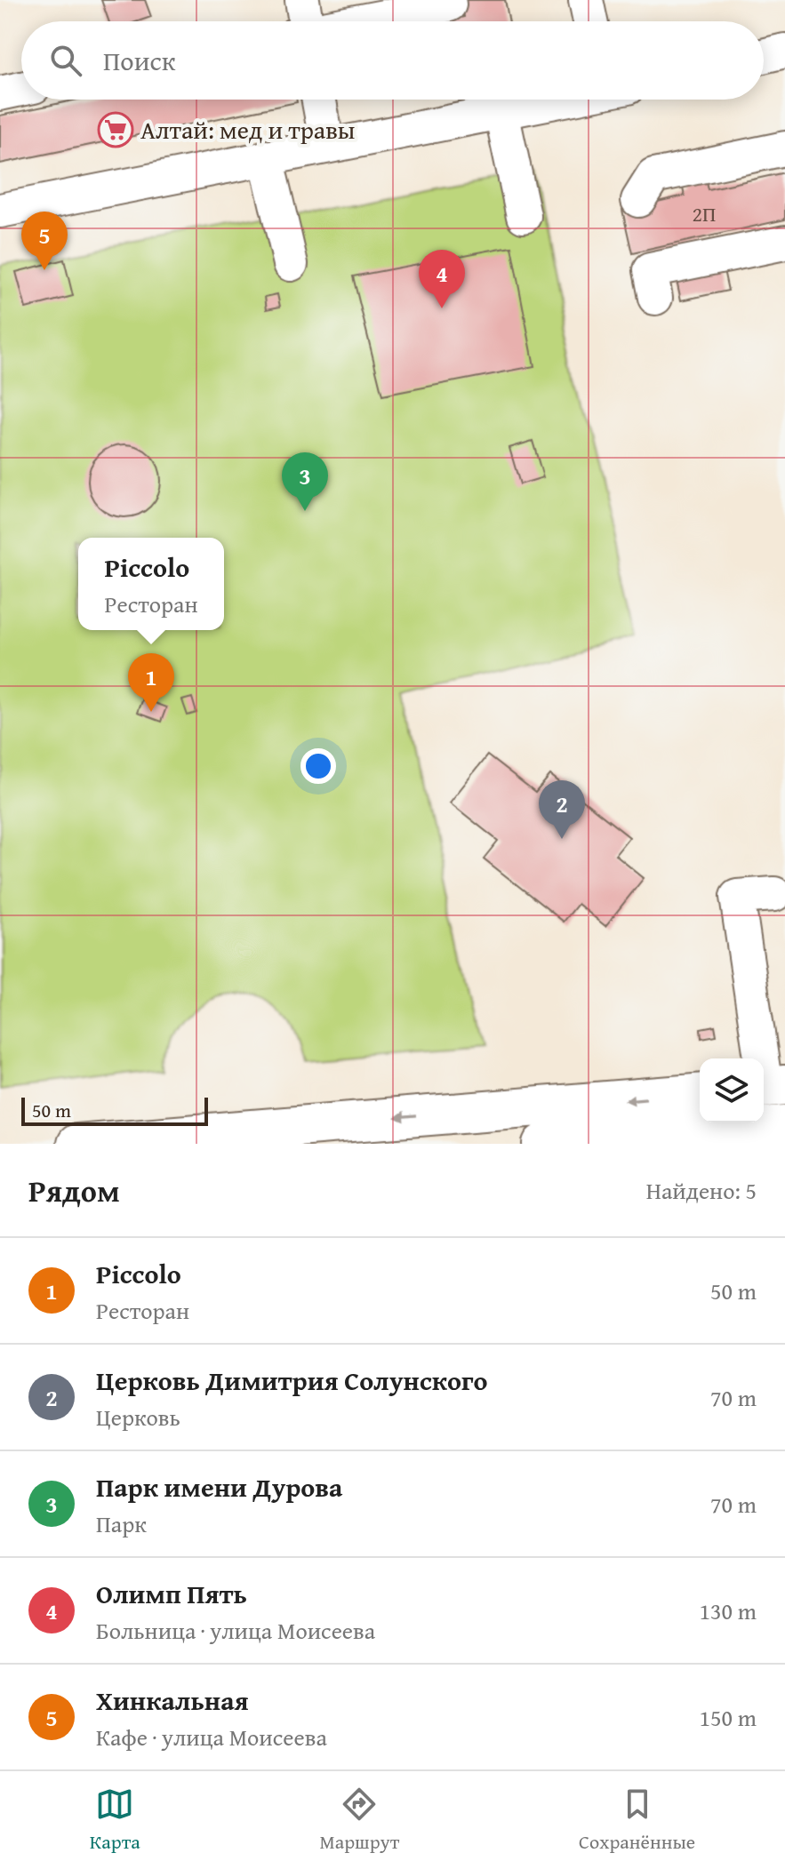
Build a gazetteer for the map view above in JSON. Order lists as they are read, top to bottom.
{
  "places": {
    "supermarket": ["Алтай: мед и травы"]
  },
  "house_numbers": ["2П"],
  "scale_bar": "50 m",
  "page": {
    "search": "Поиск",
    "pins": [
      "5",
      "4",
      "3",
      "1",
      "2"
    ],
    "popup": ["Piccolo", "Ресторан"],
    "scale": "50 m",
    "heading": ["Рядом", "Найдено: 5"],
    "list": [
      {
        "mark": "1",
        "name": "Piccolo",
        "note": "Ресторан",
        "value": "50 m"
      },
      {
        "mark": "2",
        "name": "Церковь Димитрия Солунского",
        "note": "Церковь",
        "value": "70 m"
      },
      {
        "mark": "3",
        "name": "Парк имени Дурова",
        "note": "Парк",
        "value": "70 m"
      },
      {
        "mark": "4",
        "name": "Олимп Пять",
        "note": "Больница · улица Моисеева",
        "value": "130 m"
      },
      {
        "mark": "5",
        "name": "Хинкальная",
        "note": "Кафе · улица Моисеева",
        "value": "150 m"
      }
    ],
    "nav": ["Карта", "Маршрут", "Сохранённые"]
  }
}
